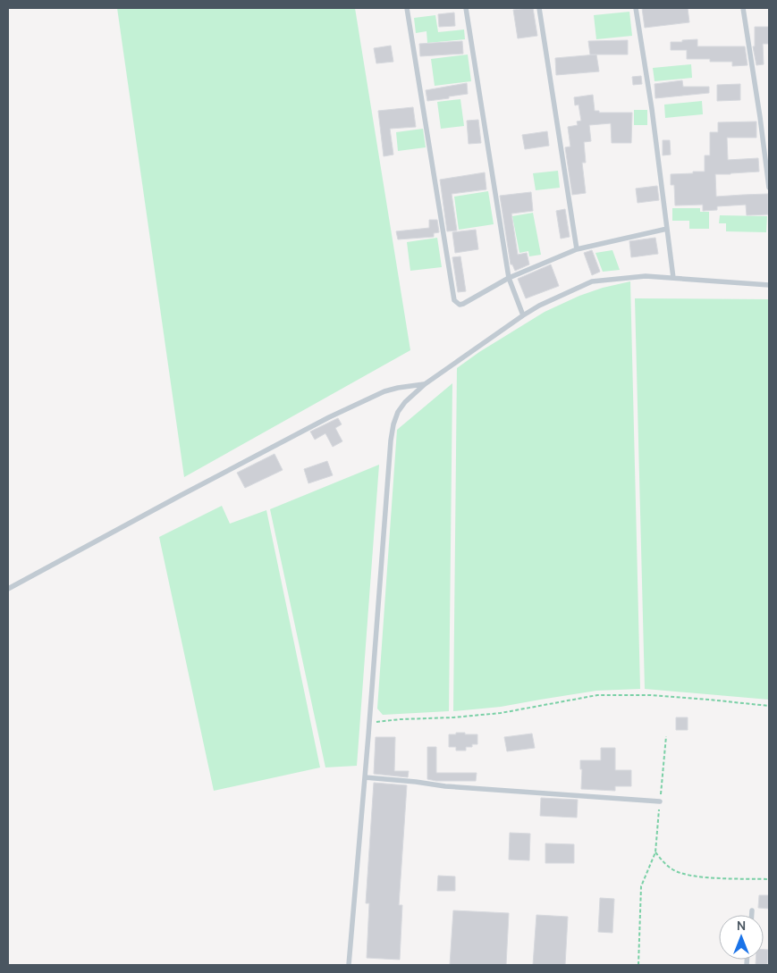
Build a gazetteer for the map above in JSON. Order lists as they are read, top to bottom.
{
  "north": "top"
}
